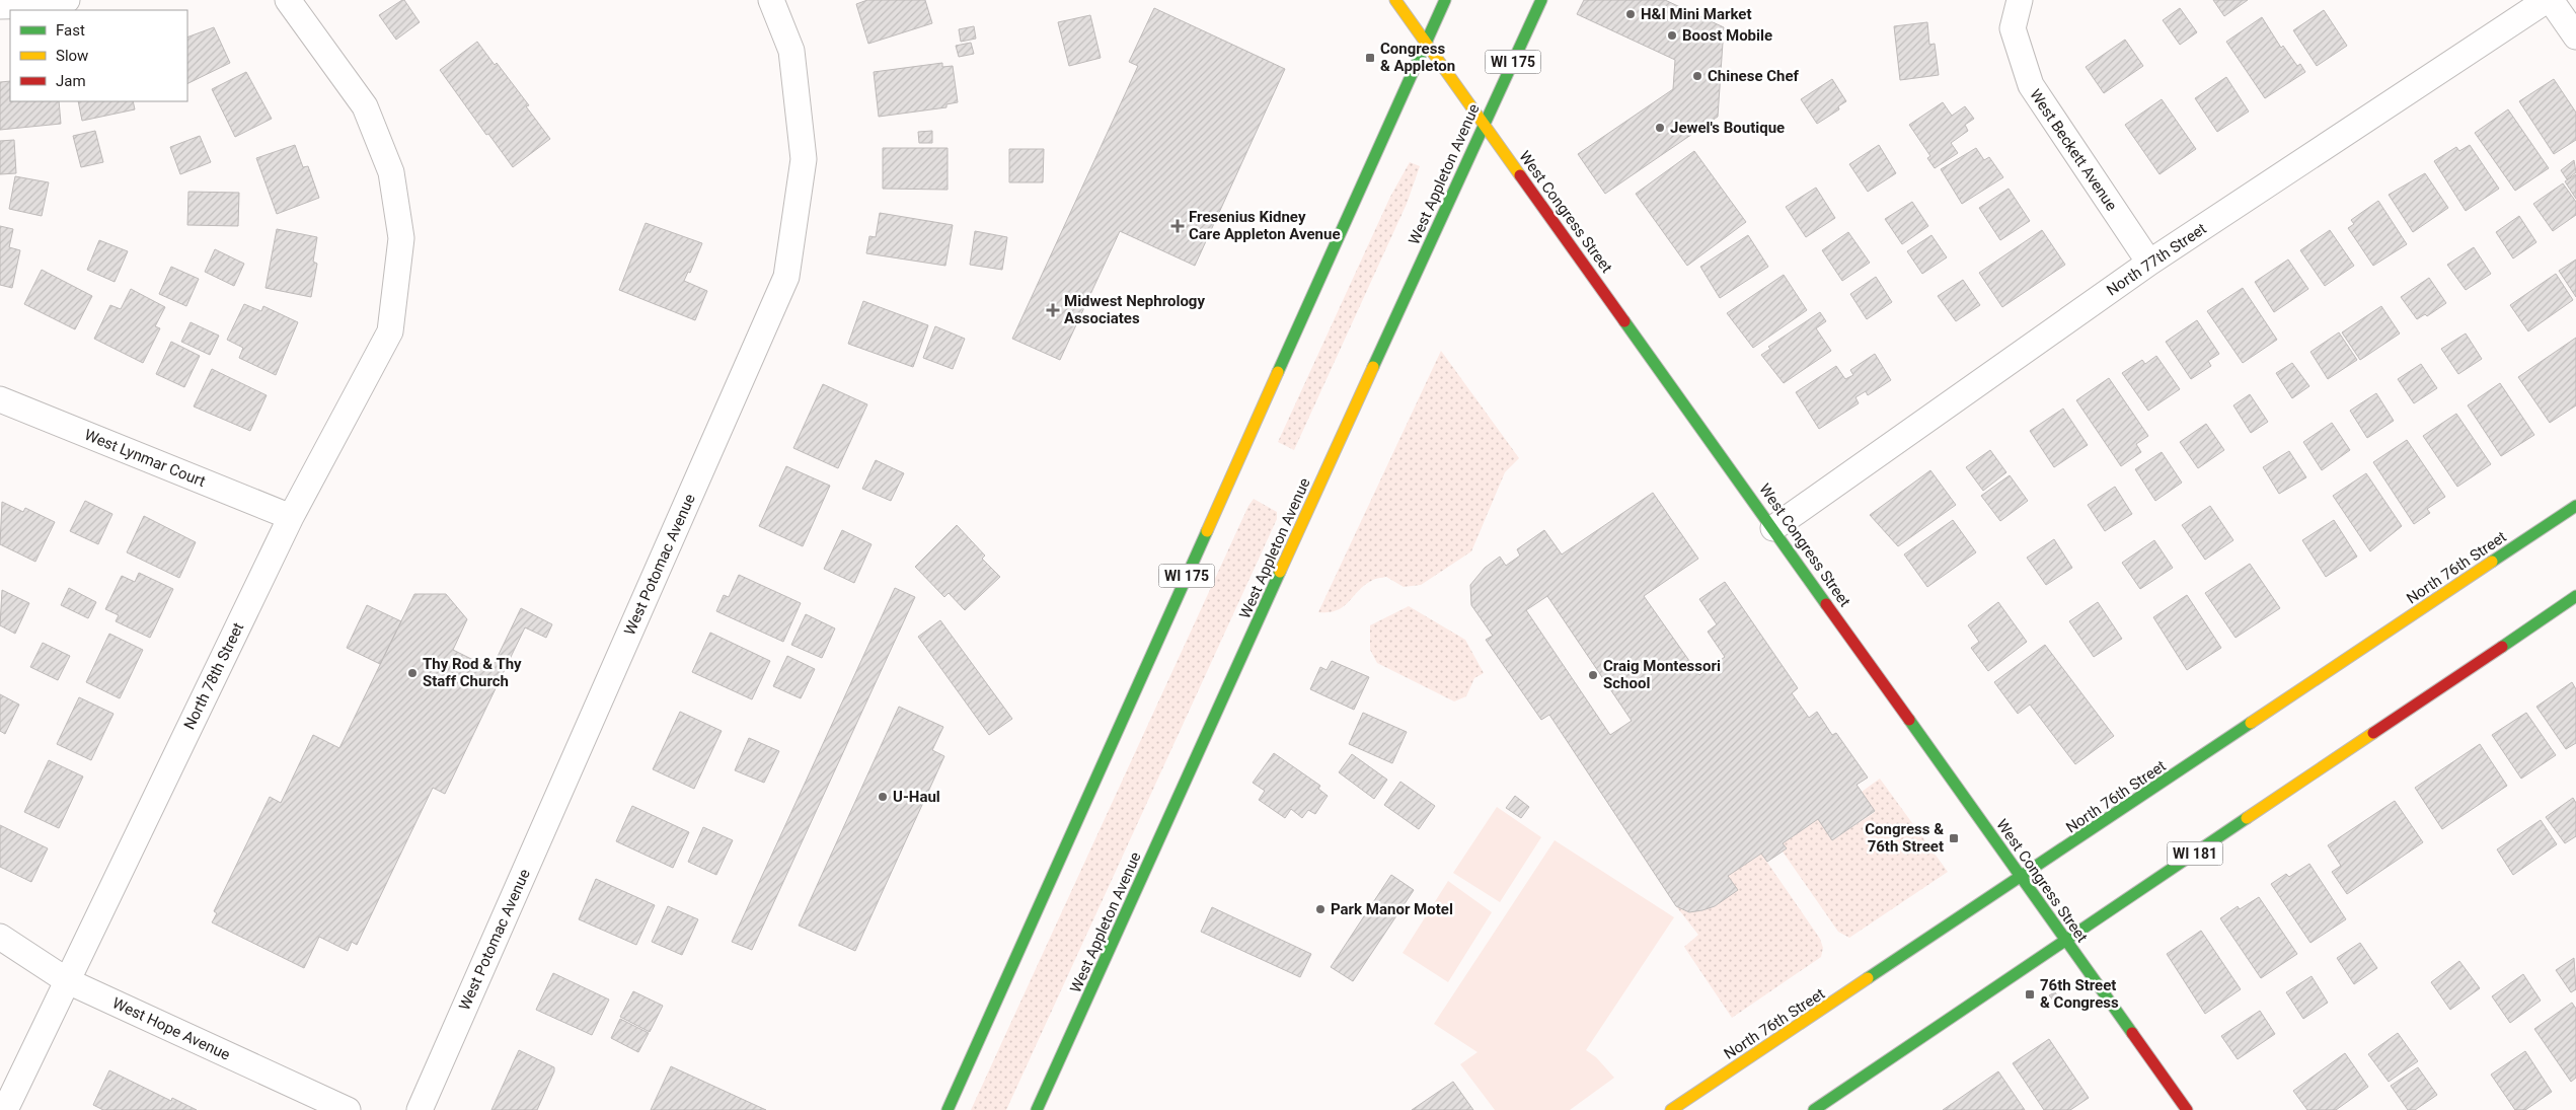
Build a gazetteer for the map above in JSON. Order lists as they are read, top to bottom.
{
  "streets": {
    "main road": [
      "WI 175",
      "West Appleton Avenue",
      "West Congress Street",
      "North 76th Street",
      "WI 181"
    ],
    "street": [
      "West Beckett Avenue",
      "North 77th Street",
      "West Lynmar Court",
      "West Potomac Avenue",
      "North 78th Street",
      "West Hope Avenue"
    ]
  },
  "crossings": [
    ["WI 175", "West Congress Street"],
    ["West Beckett Avenue", "North 77th Street"],
    ["West Appleton Avenue", "West Congress Street"],
    ["West Congress Street", "North 77th Street"],
    ["West Congress Street", "North 76th Street"],
    ["West Congress Street", "WI 181"],
    ["West Lynmar Court", "North 78th Street"],
    ["North 78th Street", "West Hope Avenue"]
  ],
  "places": {
    "other": [
      "H&I Mini Market",
      "Boost Mobile",
      "Chinese Chef",
      "Jewel's Boutique",
      "Thy Rod & Thy Staff Church",
      "Craig Montessori School",
      "U-Haul",
      "Park Manor Motel"
    ],
    "transit": ["Congress & Appleton", "Congress & 76th Street", "76th Street & Congress"],
    "health": ["Fresenius Kidney Care Appleton Avenue", "Midwest Nephrology Associates"]
  },
  "legend": ["Fast", "Slow", "Jam"]
}
